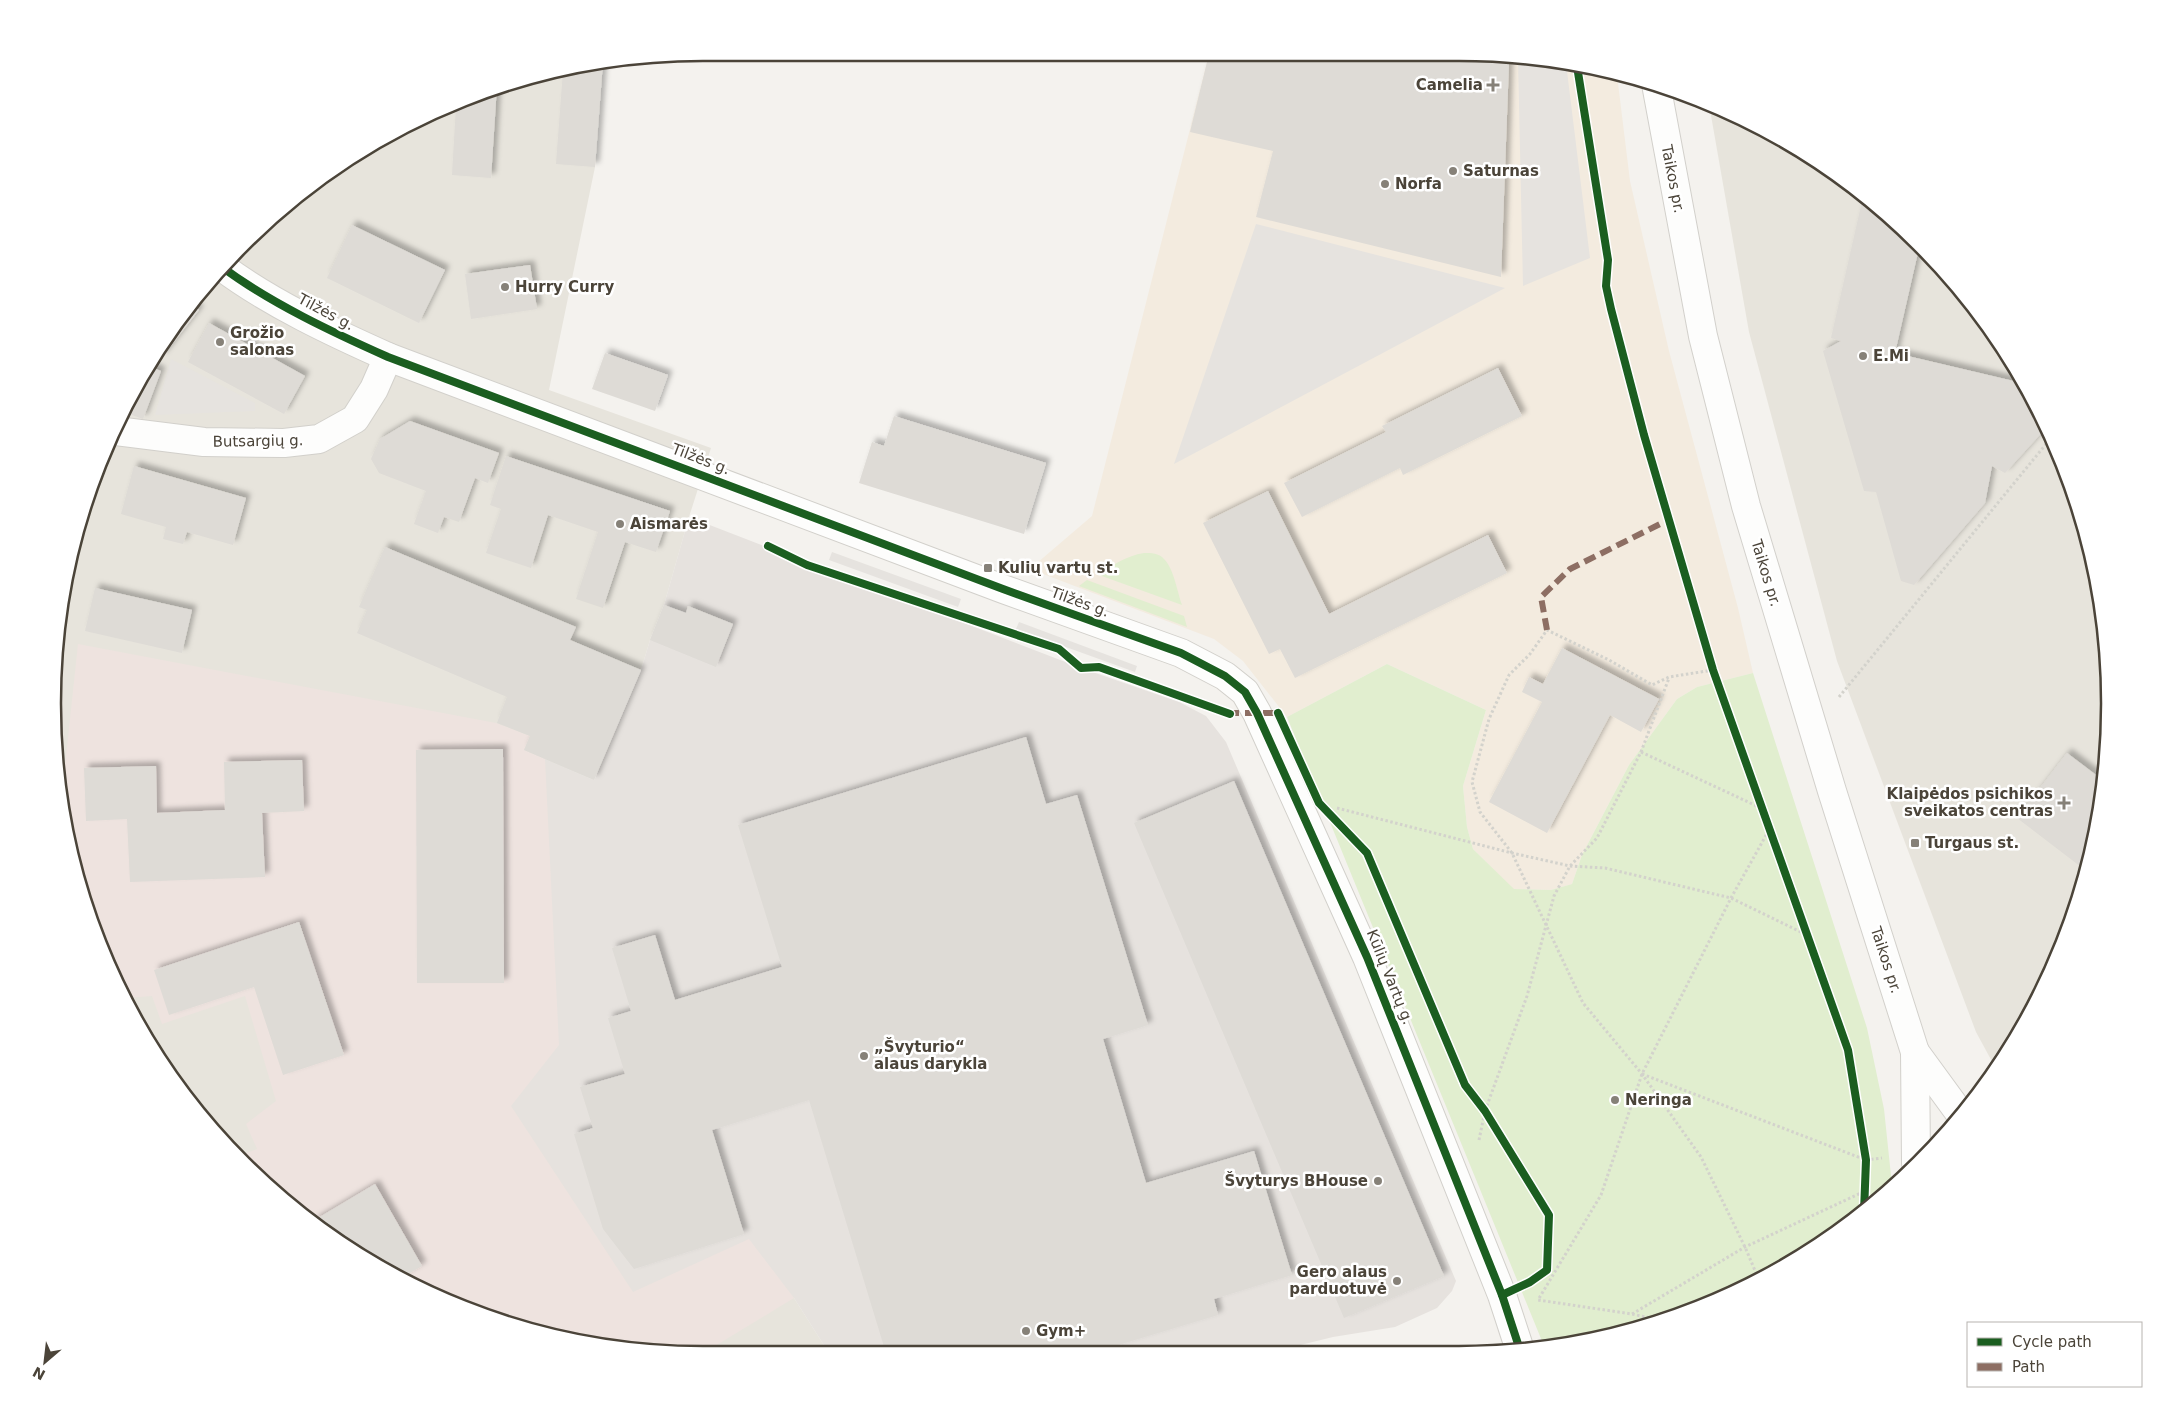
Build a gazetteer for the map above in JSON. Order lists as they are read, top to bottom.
{
  "streets": {
    "street": [
      "Taikos pr.",
      "Tilžės g.",
      "Butsargių g.",
      "Kūlių Vartų g."
    ]
  },
  "crossings": [
    ["Tilžės g.", "Butsargių g."],
    ["Tilžės g.", "Kūlių Vartų g."]
  ],
  "places": {
    "health": ["Camelia", "Klaipėdos psichikos sveikatos centras"],
    "other": [
      "Saturnas",
      "Norfa",
      "Hurry Curry",
      "Grožio salonas",
      "E.Mi",
      "Aismarės",
      "„Švyturio“ alaus darykla",
      "Neringa",
      "Švyturys BHouse",
      "Gero alaus parduotuvė",
      "Gym+"
    ],
    "transit": ["Kulių vartų st.", "Turgaus st."]
  },
  "legend": ["Cycle path", "Path"],
  "north": "bottom left"
}
